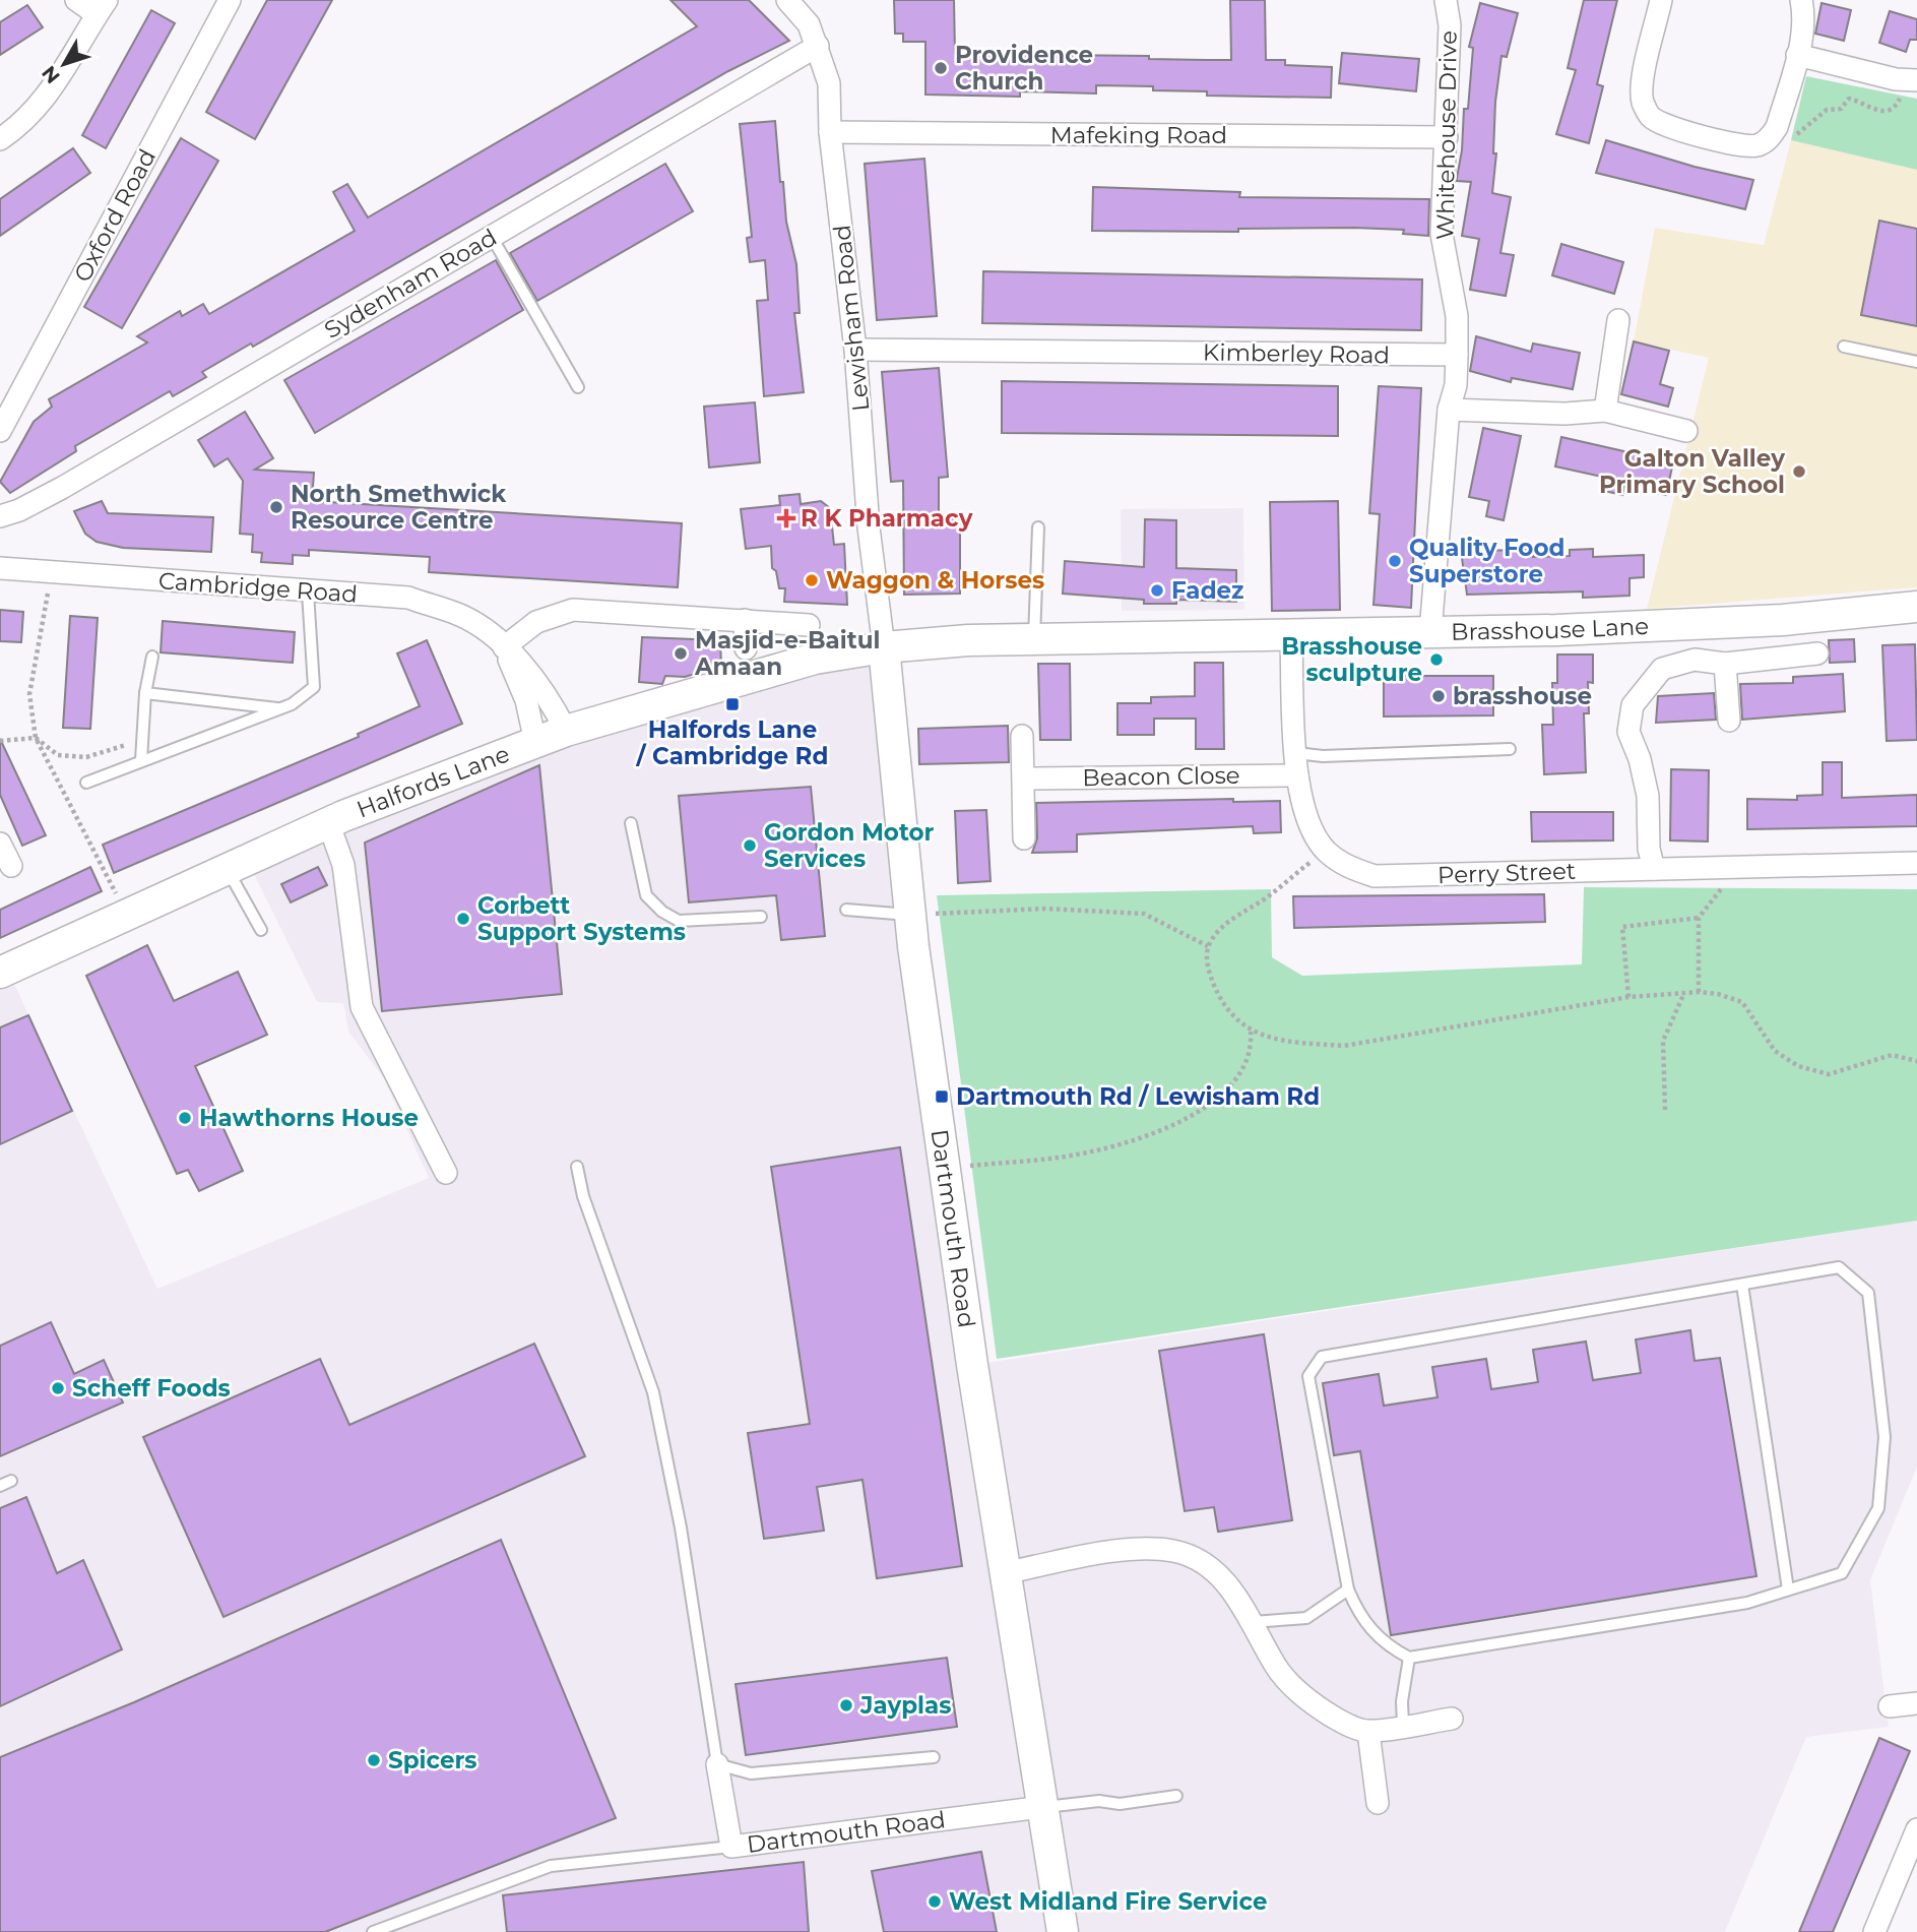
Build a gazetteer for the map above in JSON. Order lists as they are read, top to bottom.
{
  "streets": {
    "street": [
      "Mafeking Road",
      "Whitehouse Drive",
      "Oxford Road",
      "Sydenham Road",
      "Lewisham Road",
      "Kimberley Road",
      "Cambridge Road",
      "Brasshouse Lane",
      "Beacon Close",
      "Halfords Lane",
      "Perry Street",
      "Dartmouth Road"
    ]
  },
  "crossings": [
    ["Mafeking Road", "Whitehouse Drive"],
    ["Mafeking Road", "Lewisham Road"],
    ["Whitehouse Drive", "Kimberley Road"],
    ["Sydenham Road", "Lewisham Road"],
    ["Lewisham Road", "Kimberley Road"],
    ["Lewisham Road", "Brasshouse Lane"],
    ["Lewisham Road", "Halfords Lane"],
    ["Lewisham Road", "Dartmouth Road"],
    ["Cambridge Road", "Halfords Lane"],
    ["Brasshouse Lane", "Halfords Lane"],
    ["Brasshouse Lane", "Perry Street"],
    ["Brasshouse Lane", "Dartmouth Road"],
    ["Beacon Close", "Perry Street"],
    ["Halfords Lane", "Dartmouth Road"]
  ],
  "places": {
    "other": [
      "Providence Church",
      "Galton Valley Primary School",
      "North Smethwick Resource Centre",
      "Quality Food Superstore",
      "Waggon & Horses",
      "Fadez",
      "Masjid-e-Baitul Amaan",
      "Brasshouse sculpture",
      "brasshouse",
      "Gordon Motor Services",
      "Corbett Support Systems",
      "Hawthorns House",
      "Scheff Foods",
      "Jayplas",
      "Spicers",
      "West Midland Fire Service"
    ],
    "health": ["R K Pharmacy"],
    "transit": ["Halfords Lane / Cambridge Rd", "Dartmouth Rd / Lewisham Rd"]
  },
  "north": "bottom left"
}
